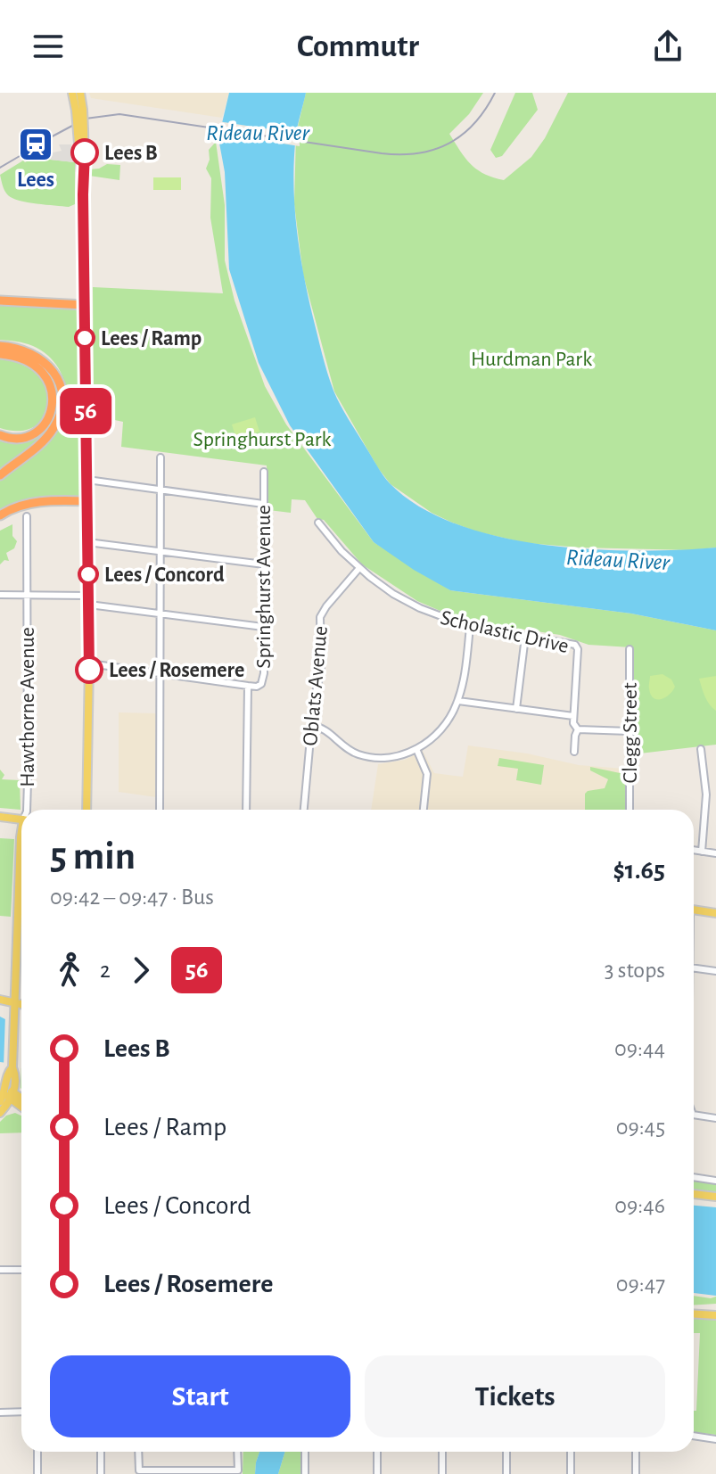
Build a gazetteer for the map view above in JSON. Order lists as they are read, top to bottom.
{
  "streets": {
    "main road": ["Hawthorne Avenue"],
    "street": [
      "Springhurst Avenue",
      "Scholastic Drive",
      "Oblats Avenue",
      "Clegg Street"
    ]
  },
  "crossings": [
    ["Scholastic Drive", "Oblats Avenue"]
  ],
  "water": ["Rideau River"],
  "parks": ["Hurdman Park", "Springhurst Park"],
  "places": {
    "station": ["Lees"],
    "other": [
      "Lees B",
      "Lees / Ramp",
      "Lees / Concord",
      "Lees / Rosemere"
    ]
  },
  "lines": ["bus line 56"],
  "page": {
    "header": "Commutr",
    "on_map": "56",
    "heading": ["5 min", "09:42 – 09:47 · Bus", "$1.65"],
    "legs": ["2", "56", "3 stops"],
    "list": [
      {
        "name": "Lees B",
        "value": "09:44"
      },
      {
        "name": "Lees / Ramp",
        "value": "09:45"
      },
      {
        "name": "Lees / Concord",
        "value": "09:46"
      },
      {
        "name": "Lees / Rosemere",
        "value": "09:47"
      }
    ],
    "buttons": ["Start", "Tickets"]
  }
}
